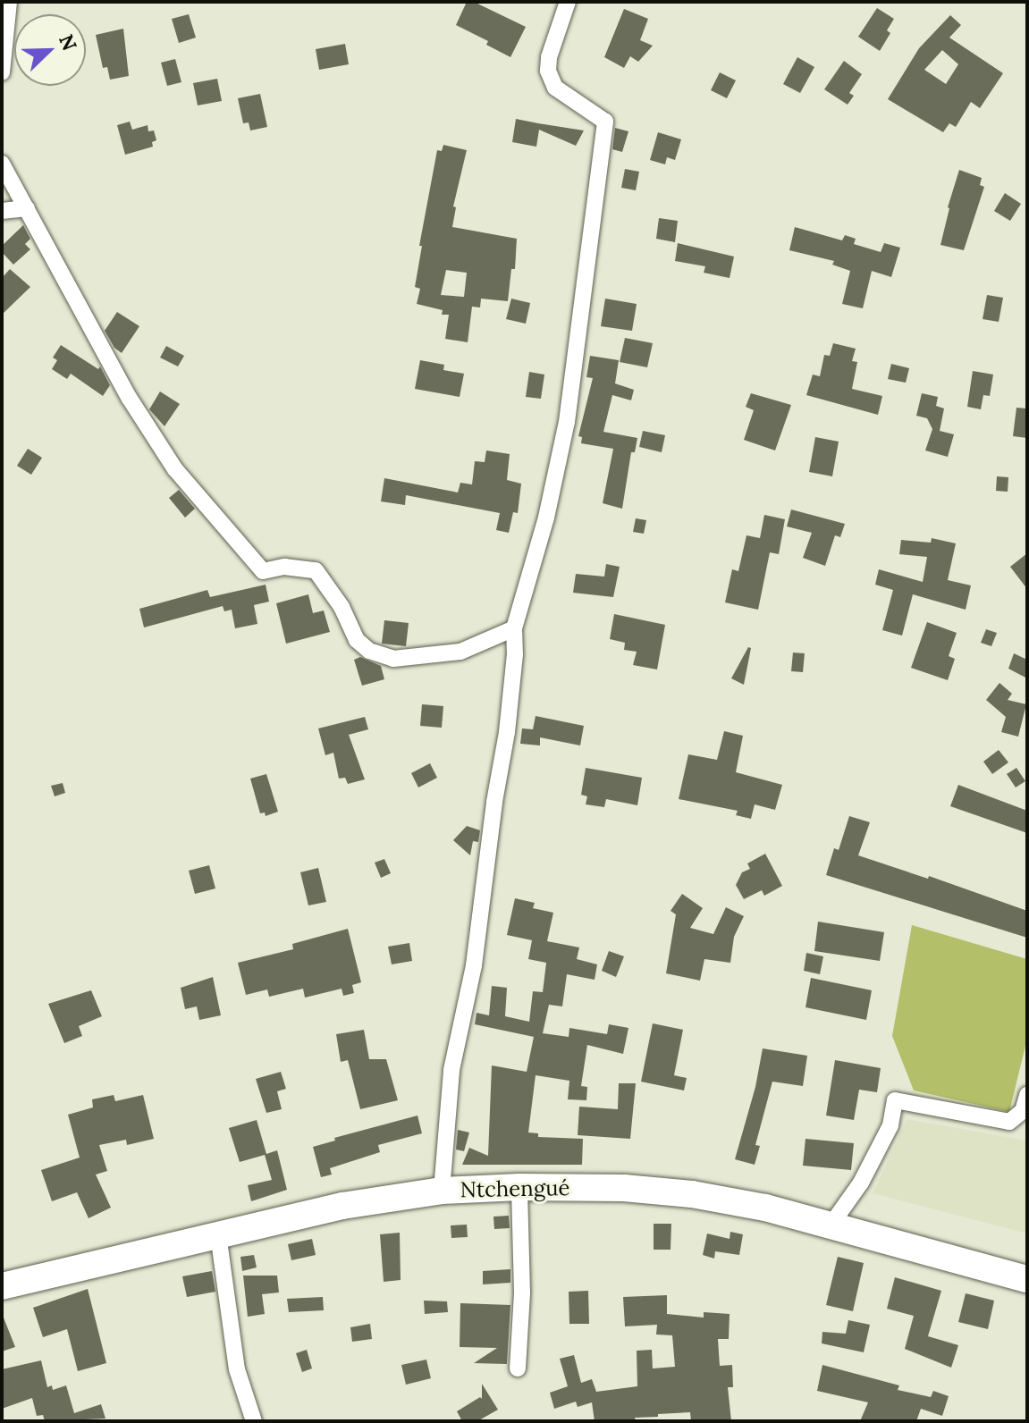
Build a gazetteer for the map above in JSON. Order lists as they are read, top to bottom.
{
  "streets": {
    "main road": ["Ntchengué"]
  },
  "north": "top right"
}
